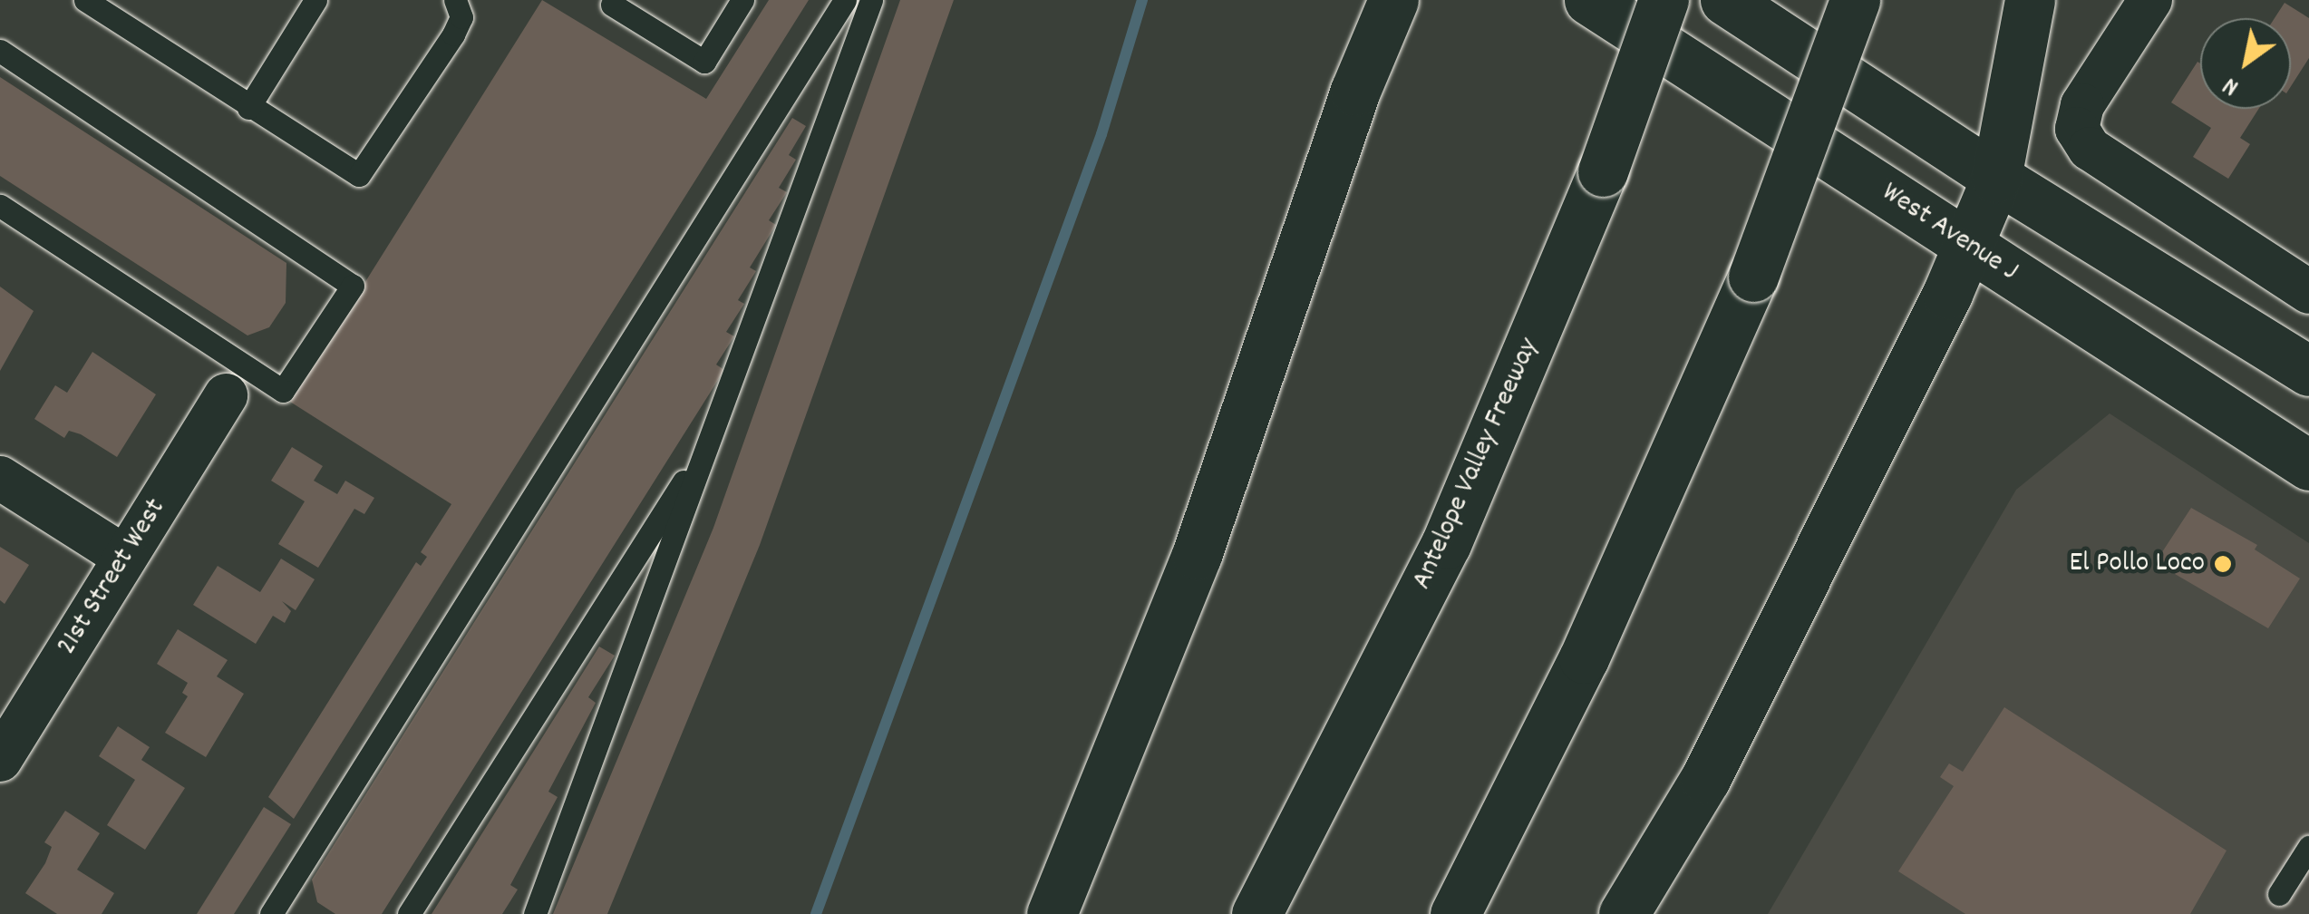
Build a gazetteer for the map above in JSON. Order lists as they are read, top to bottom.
{
  "streets": {
    "main road": ["West Avenue J", "Antelope Valley Freeway"],
    "street": ["21st Street West"]
  },
  "places": ["El Pollo Loco"],
  "north": "bottom left"
}
